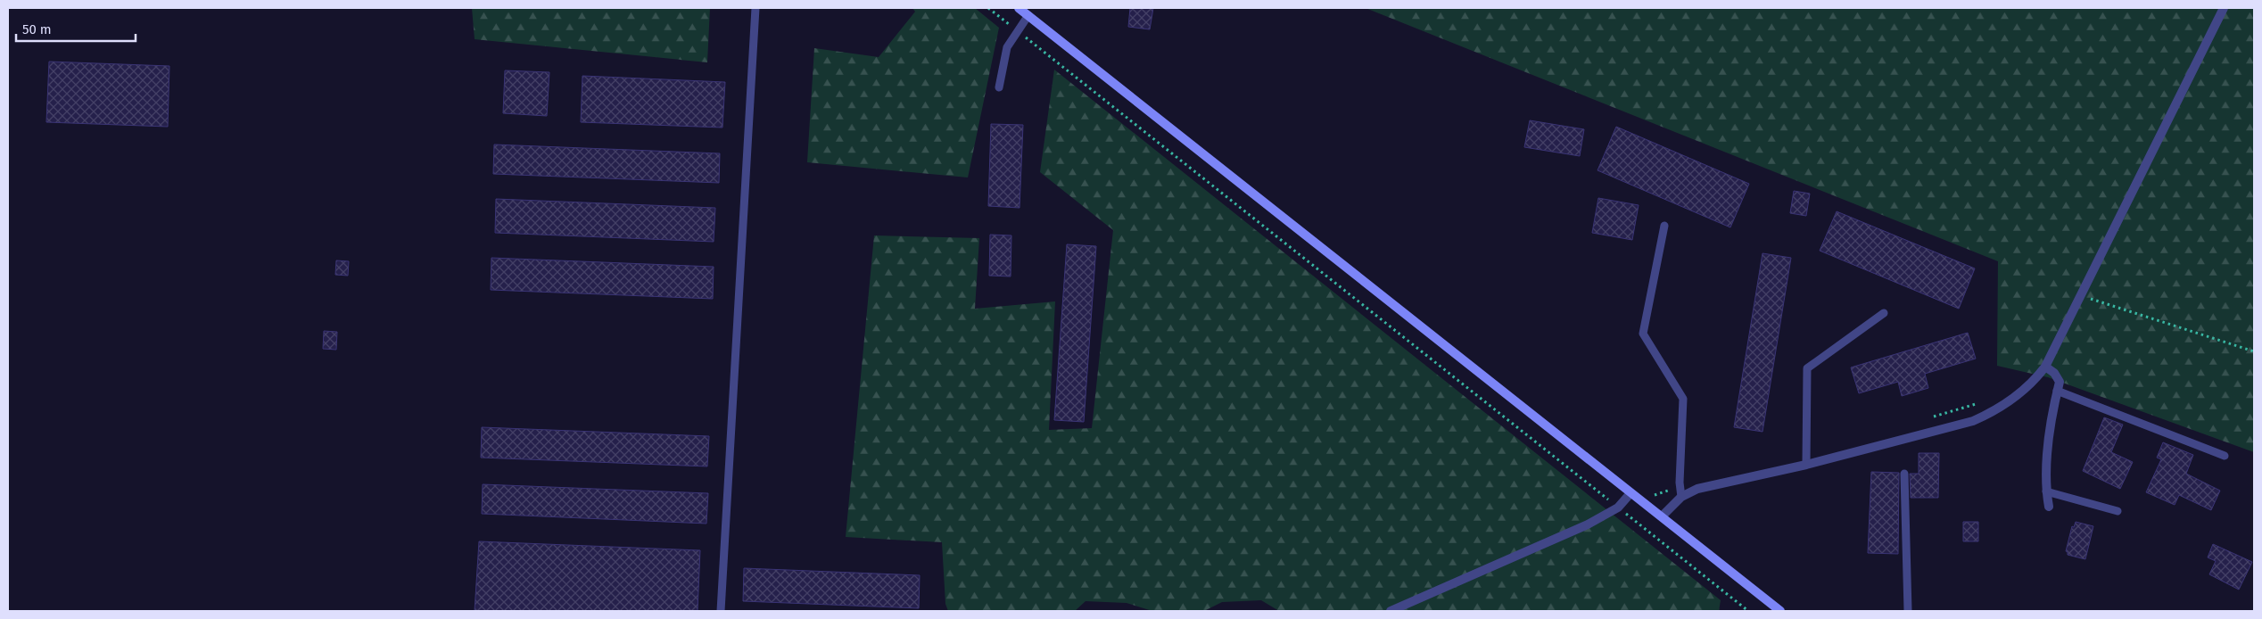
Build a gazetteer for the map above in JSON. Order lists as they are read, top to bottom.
{
  "scale_bar": "50 m"
}
